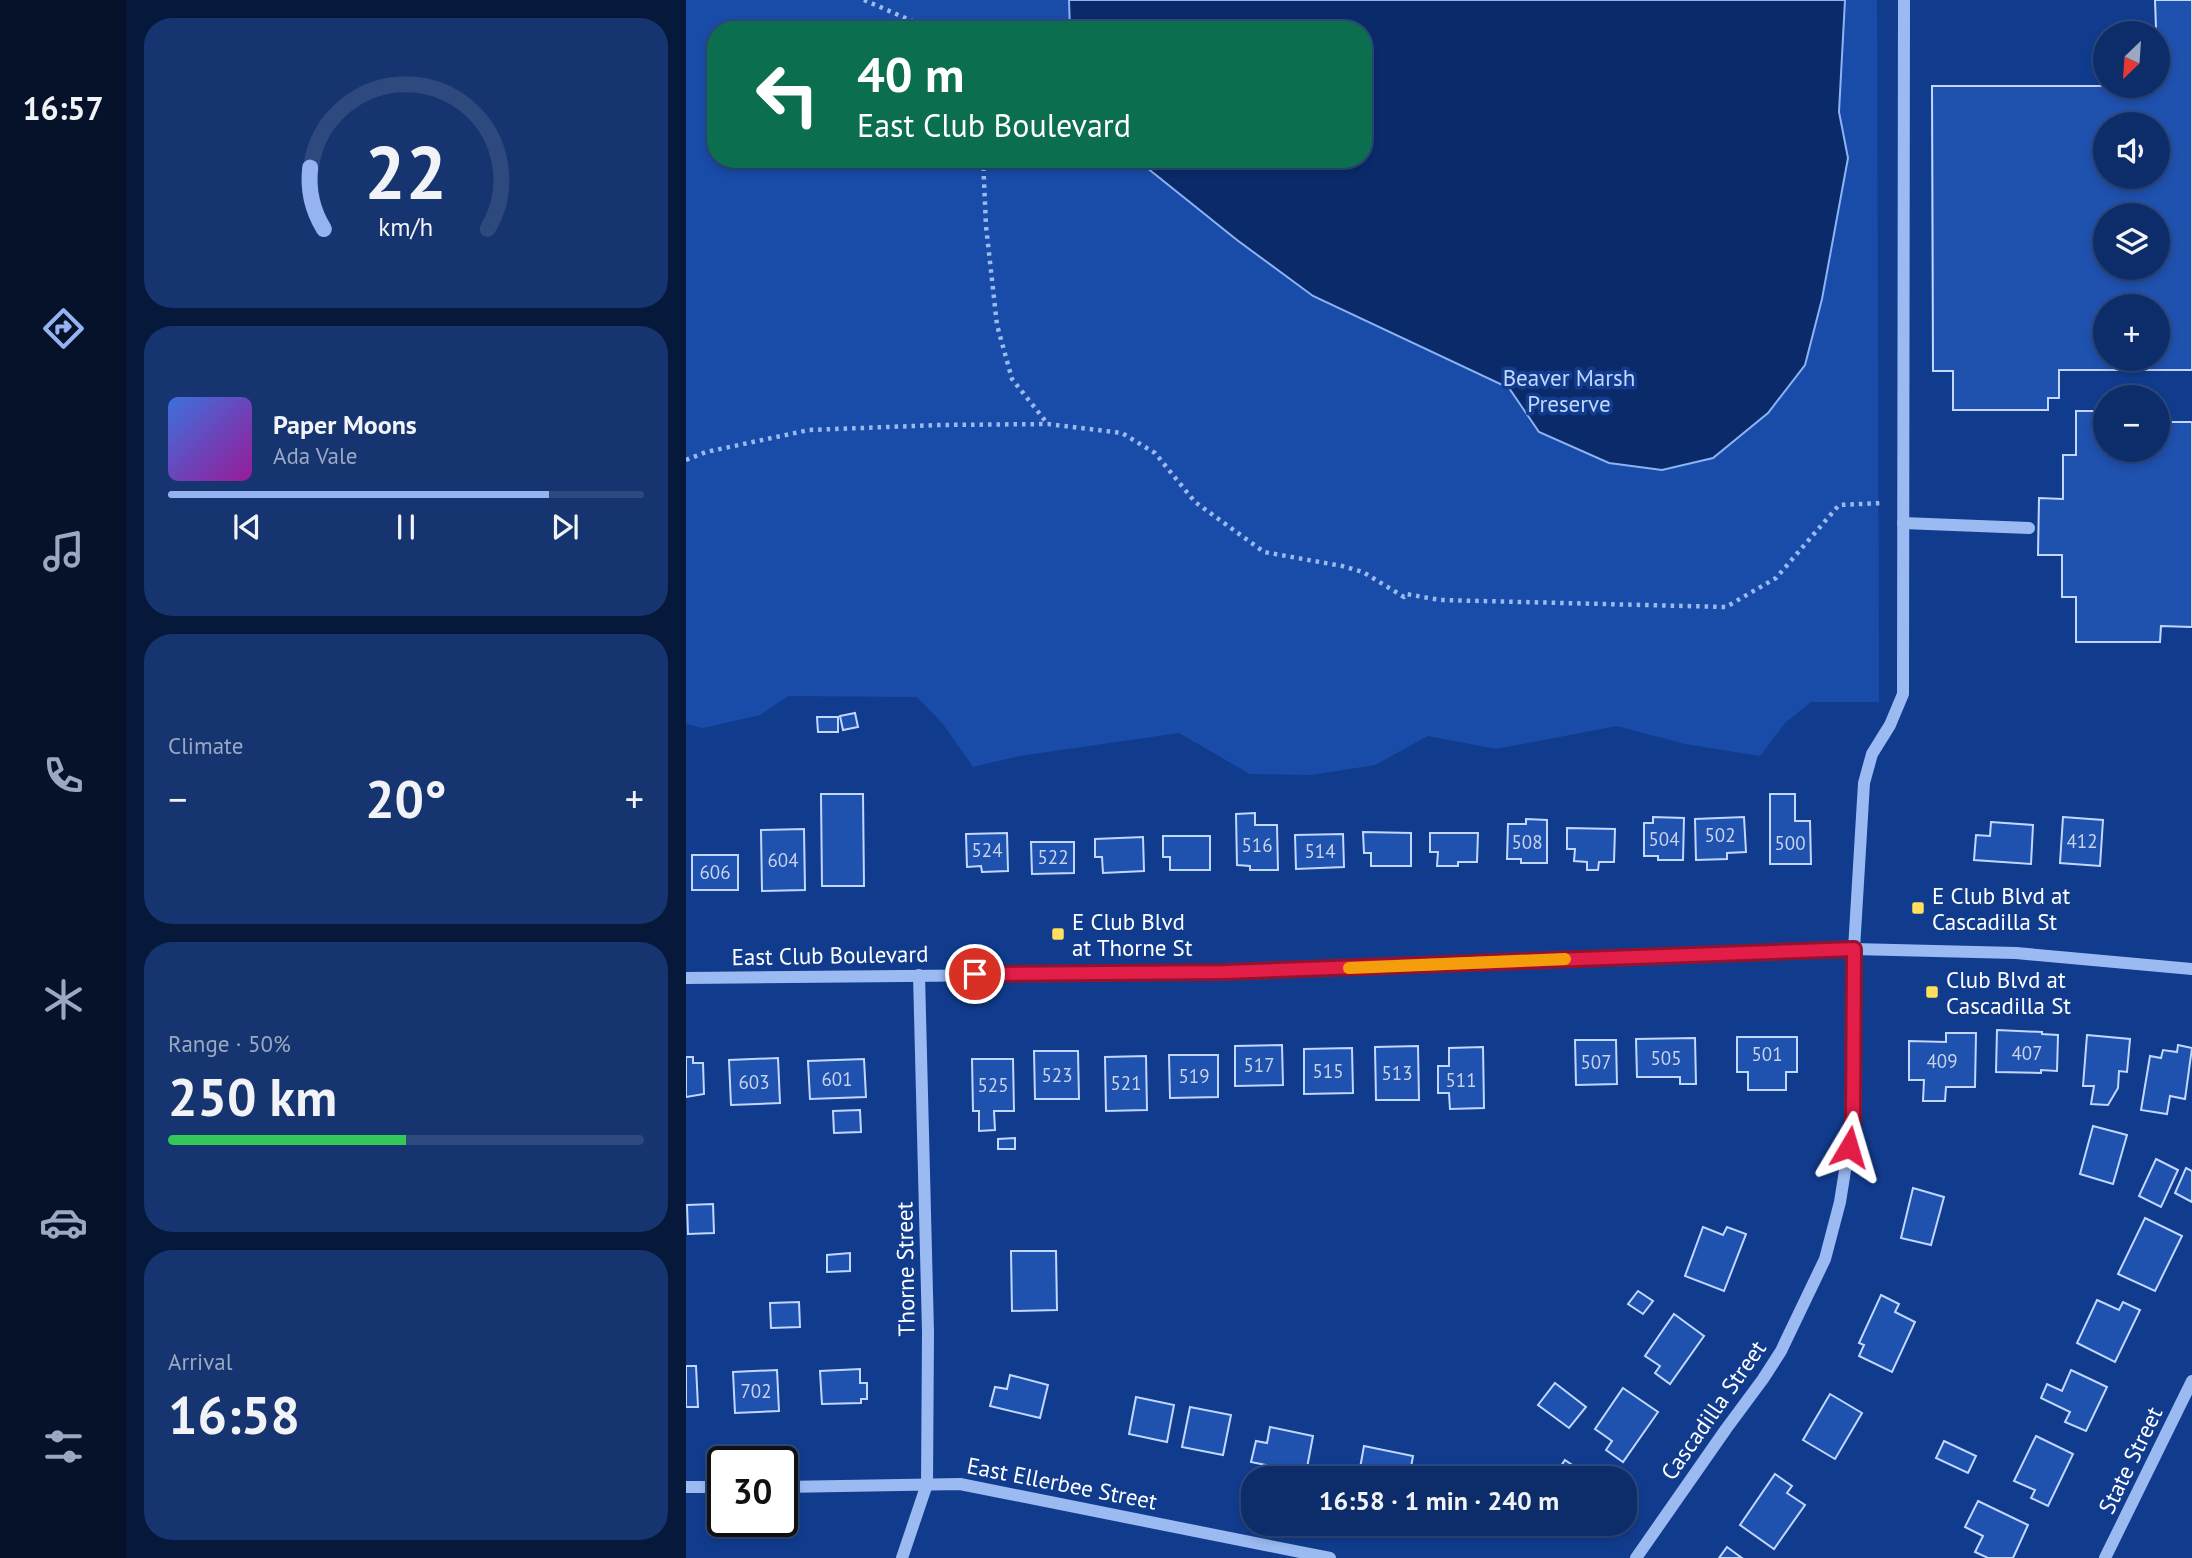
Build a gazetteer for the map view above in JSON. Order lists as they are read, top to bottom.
{
  "streets": {
    "street": [
      "East Club Boulevard",
      "Thorne Street",
      "Cascadilla Street",
      "State Street",
      "East Ellerbee Street"
    ]
  },
  "crossings": [
    ["East Club Boulevard", "Thorne Street"],
    ["East Club Boulevard", "Cascadilla Street"],
    ["Thorne Street", "East Ellerbee Street"]
  ],
  "parks": ["Beaver Marsh Preserve"],
  "places": {
    "transit": ["E Club Blvd at Cascadilla St", "E Club Blvd at Thorne St", "Club Blvd at Cascadilla St"]
  },
  "house_numbers": [
    "502",
    "504",
    "412",
    "508",
    "500",
    "516",
    "524",
    "514",
    "522",
    "604",
    "606",
    "407",
    "501",
    "505",
    "409",
    "507",
    "517",
    "515",
    "513",
    "523",
    "519",
    "601",
    "511",
    "603",
    "521",
    "525",
    "702"
  ],
  "north": "bottom left",
  "page": {
    "tabs": "16:57",
    "map_buttons": ["+", "−"],
    "turn": ["40 m", "East Club Boulevard"],
    "song": ["Paper Moons", "Ada Vale"],
    "tile": [
      "Climate",
      ["Range · 50%", "250 km"],
      ["Arrival", "16:58"]
    ],
    "heat": ["−", "20°", "+"],
    "limit": "30",
    "trip": "16:58 · 1 min · 240 m",
    "gauge": ["22", "km/h"]
  }
}
